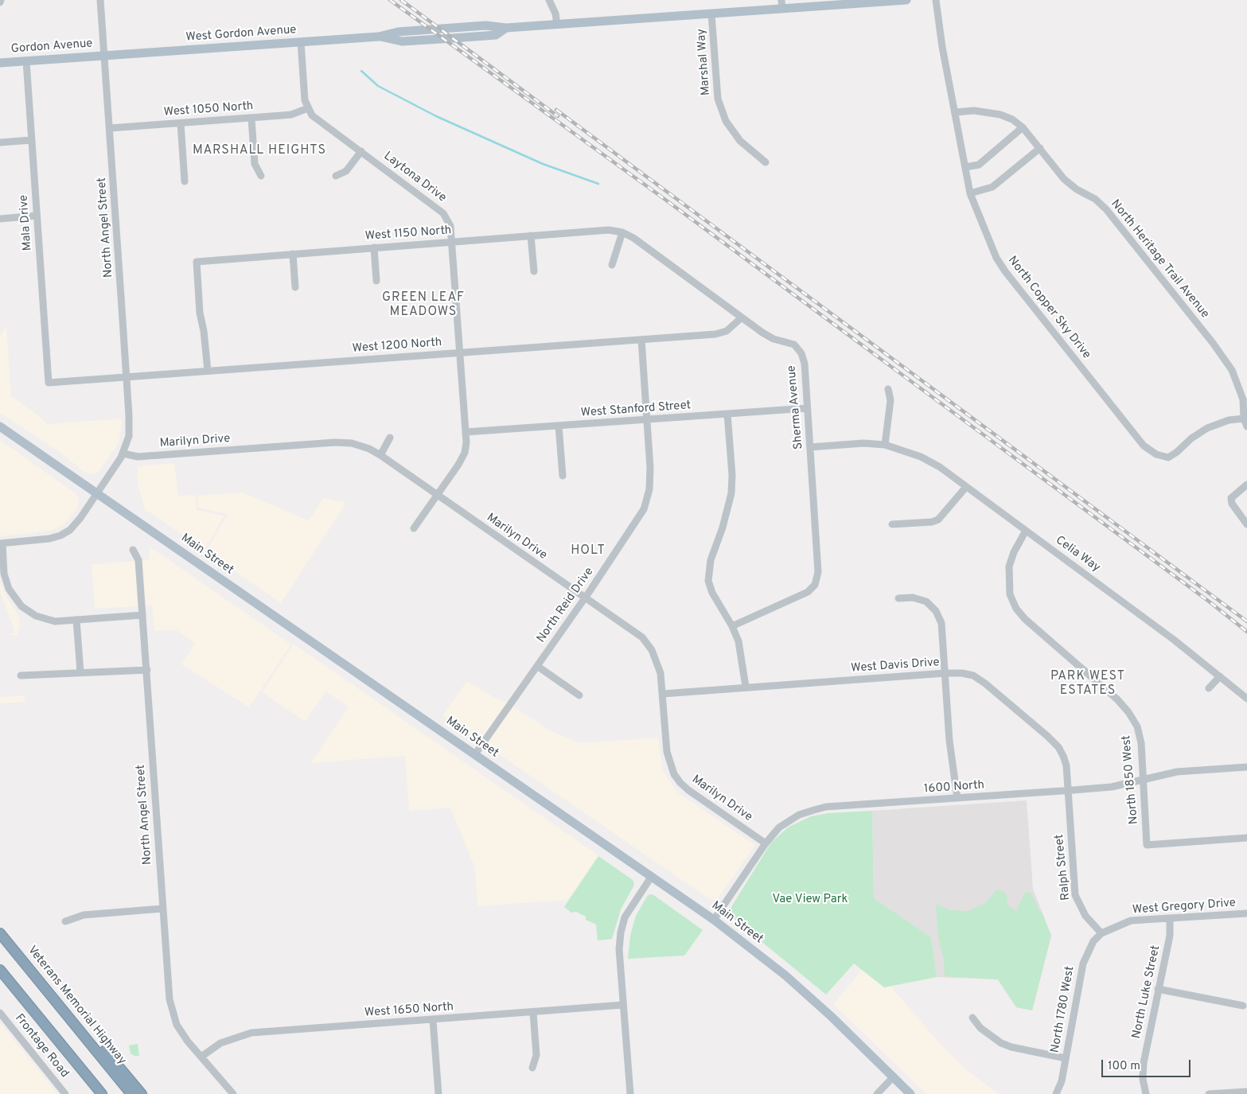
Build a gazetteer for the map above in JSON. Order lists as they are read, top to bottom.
{
  "streets": {
    "highway": ["Veterans Memorial Highway"],
    "main road": ["West Gordon Avenue", "Gordon Avenue", "Main Street"],
    "street": [
      "Marshal Way",
      "West 1050 North",
      "Laytona Drive",
      "Mala Drive",
      "North Angel Street",
      "West 1150 North",
      "North Heritage Trail Avenue",
      "North Copper Sky Drive",
      "West 1200 North",
      "Sherma Avenue",
      "West Stanford Street",
      "Marilyn Drive",
      "Celia Way",
      "North Reid Drive",
      "West Davis Drive",
      "North 1850 West",
      "1600 North",
      "Ralph Street",
      "West Gregory Drive",
      "North Luke Street",
      "North 1780 West",
      "West 1650 North",
      "Frontage Road"
    ]
  },
  "crossings": [
    ["West Gordon Avenue", "Gordon Avenue"],
    ["West Gordon Avenue", "Marshal Way"],
    ["West Gordon Avenue", "North Angel Street"],
    ["Gordon Avenue", "Mala Drive"],
    ["Gordon Avenue", "North Angel Street"],
    ["West 1050 North", "Laytona Drive"],
    ["West 1050 North", "North Angel Street"],
    ["Laytona Drive", "West 1150 North"],
    ["Laytona Drive", "West 1200 North"],
    ["Laytona Drive", "West Stanford Street"],
    ["Laytona Drive", "Marilyn Drive"],
    ["Mala Drive", "West 1200 North"],
    ["North Angel Street", "West 1200 North"],
    ["North Angel Street", "Marilyn Drive"],
    ["North Angel Street", "Main Street"],
    ["North Angel Street", "West 1650 North"],
    ["West 1150 North", "West 1200 North"],
    ["West 1150 North", "Sherma Avenue"],
    ["North Heritage Trail Avenue", "North Copper Sky Drive"],
    ["West 1200 North", "Sherma Avenue"],
    ["West 1200 North", "North Reid Drive"],
    ["Sherma Avenue", "West Stanford Street"],
    ["Sherma Avenue", "Celia Way"],
    ["West Stanford Street", "North Reid Drive"],
    ["Marilyn Drive", "North Reid Drive"],
    ["Marilyn Drive", "West Davis Drive"],
    ["Marilyn Drive", "1600 North"],
    ["Main Street", "North Reid Drive"],
    ["Main Street", "1600 North"],
    ["Celia Way", "North 1850 West"],
    ["West Davis Drive", "1600 North"],
    ["West Davis Drive", "Ralph Street"],
    ["North 1850 West", "1600 North"],
    ["1600 North", "Ralph Street"],
    ["Ralph Street", "West Gregory Drive"],
    ["Ralph Street", "North 1780 West"],
    ["West Gregory Drive", "North Luke Street"],
    ["West Gregory Drive", "North 1780 West"]
  ],
  "districts": [
    "MARSHALL HEIGHTS",
    "GREEN LEAF MEADOWS",
    "HOLT",
    "PARK WEST ESTATES"
  ],
  "parks": ["Vae View Park"],
  "scale_bar": "100 m"
}
